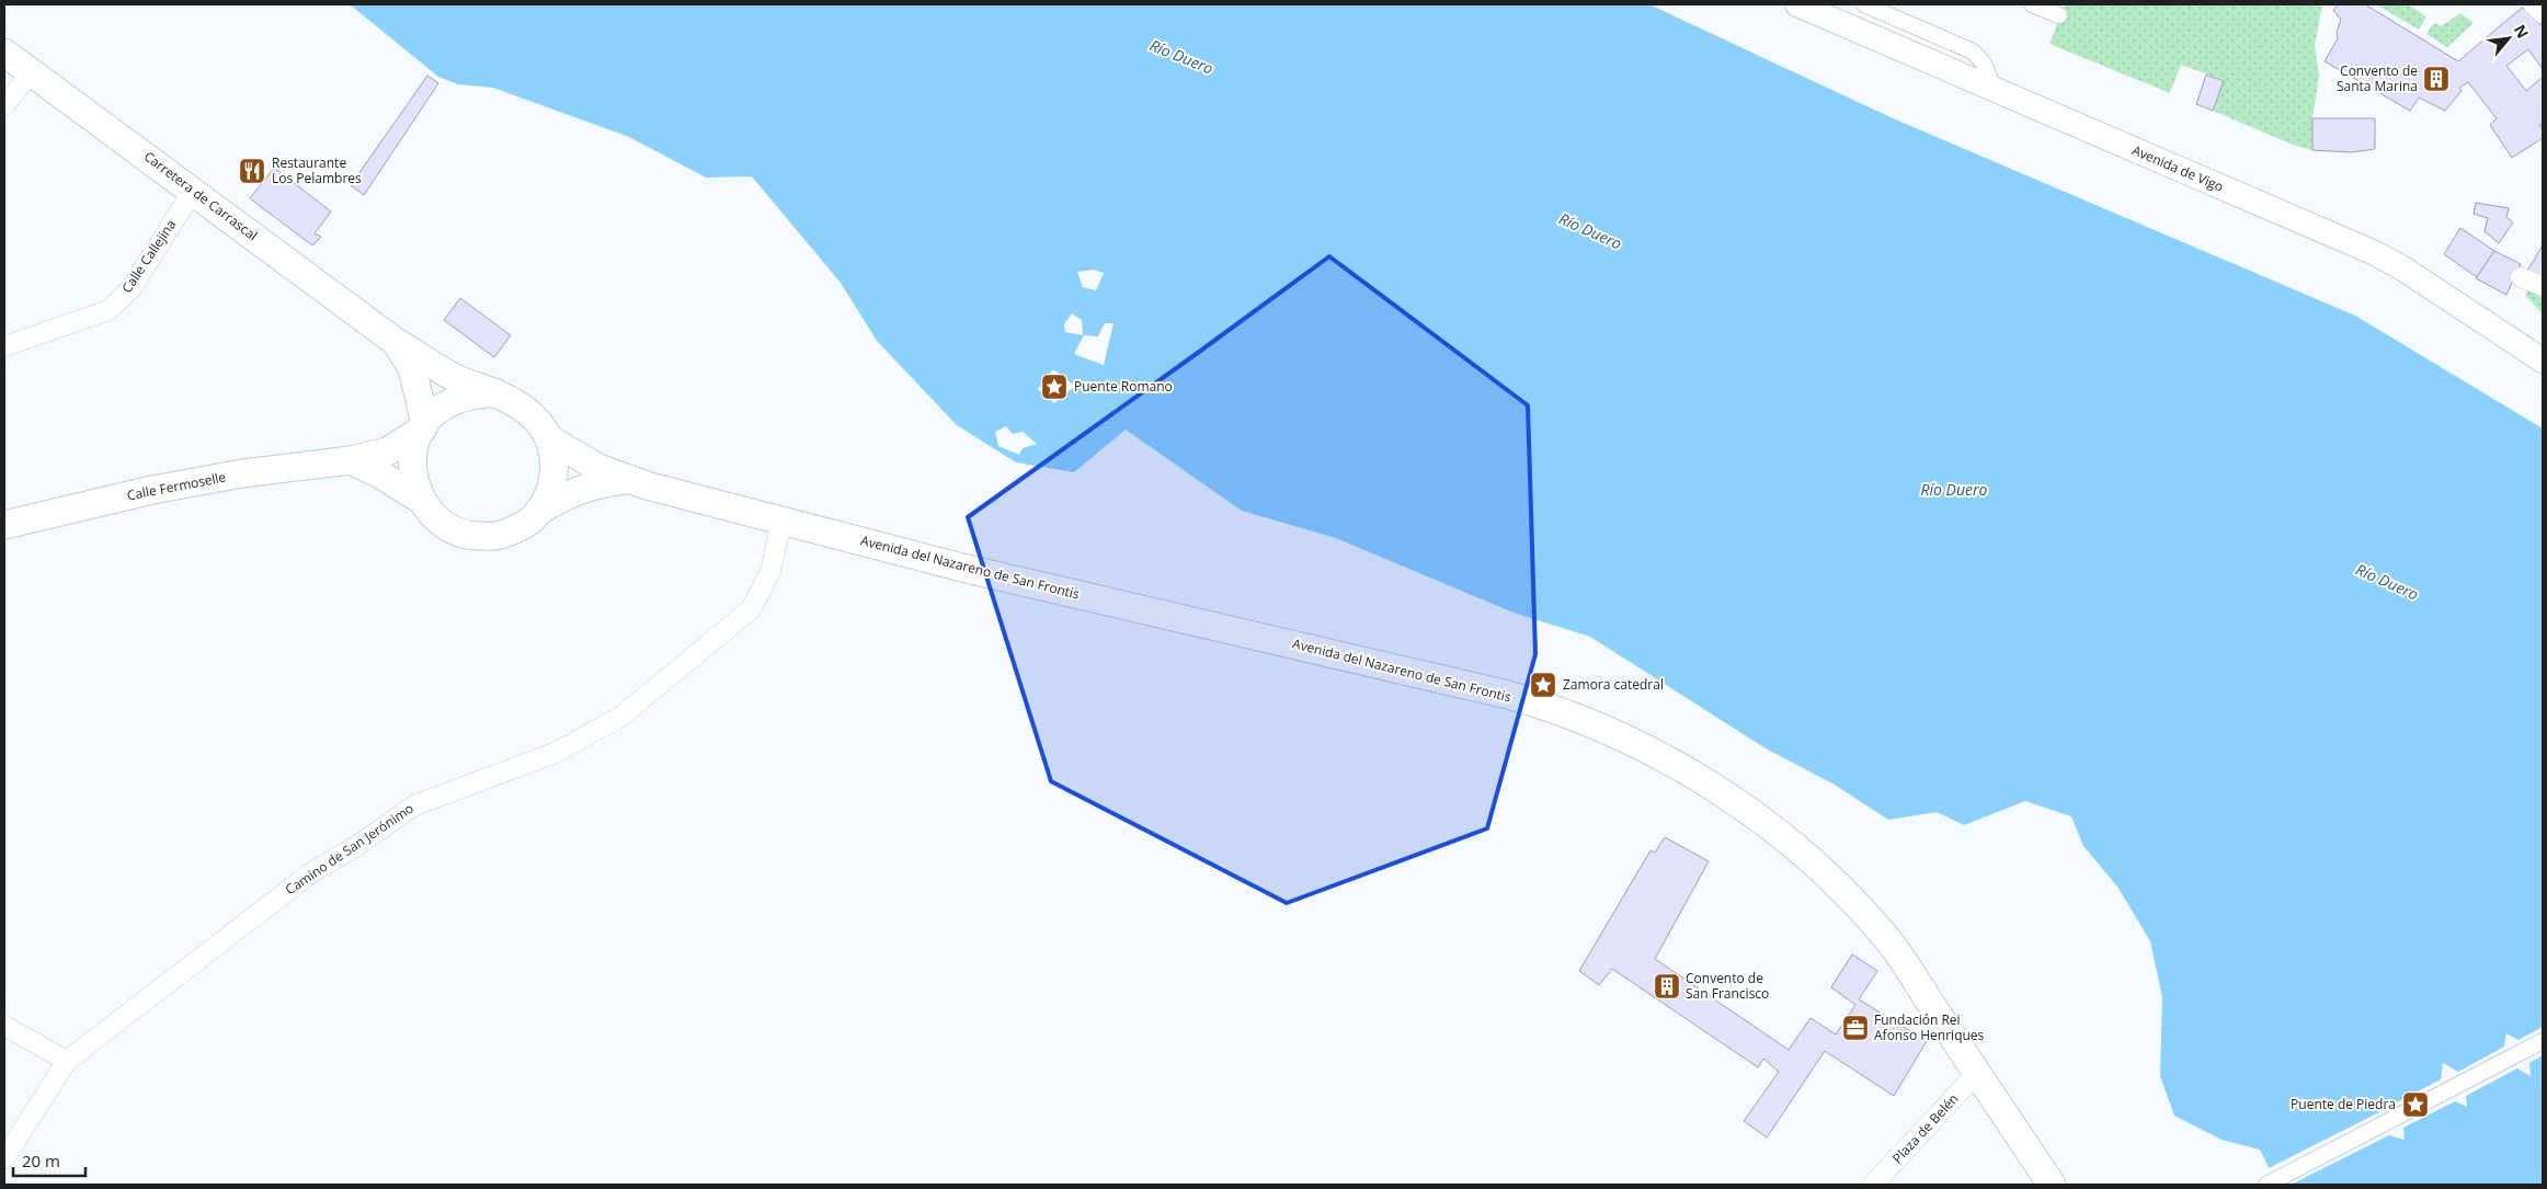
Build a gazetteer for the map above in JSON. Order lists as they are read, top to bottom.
{
  "streets": {
    "main road": ["Carretera de Carrascal", "Calle Fermoselle", "Avenida del Nazareno de San Frontis"],
    "street": [
      "Avenida de Vigo",
      "Calle Callejina",
      "Camino de San Jerónimo",
      "Plaza de Belén"
    ]
  },
  "crossings": [
    ["Carretera de Carrascal", "Calle Callejina"],
    ["Carretera de Carrascal", "Calle Fermoselle"],
    ["Carretera de Carrascal", "Avenida del Nazareno de San Frontis"],
    ["Calle Fermoselle", "Avenida del Nazareno de San Frontis"],
    ["Avenida del Nazareno de San Frontis", "Camino de San Jerónimo"],
    ["Avenida del Nazareno de San Frontis", "Plaza de Belén"]
  ],
  "water": ["Río Duero"],
  "places": {
    "building": ["Convento de Santa Marina", "Convento de San Francisco"],
    "restaurant": ["Restaurante Los Pelambres"],
    "place": ["Puente Romano", "Zamora catedral", "Puente de Piedra"],
    "office": ["Fundación Rei Afonso Henriques"]
  },
  "scale_bar": "20 m",
  "north": "top right"
}
